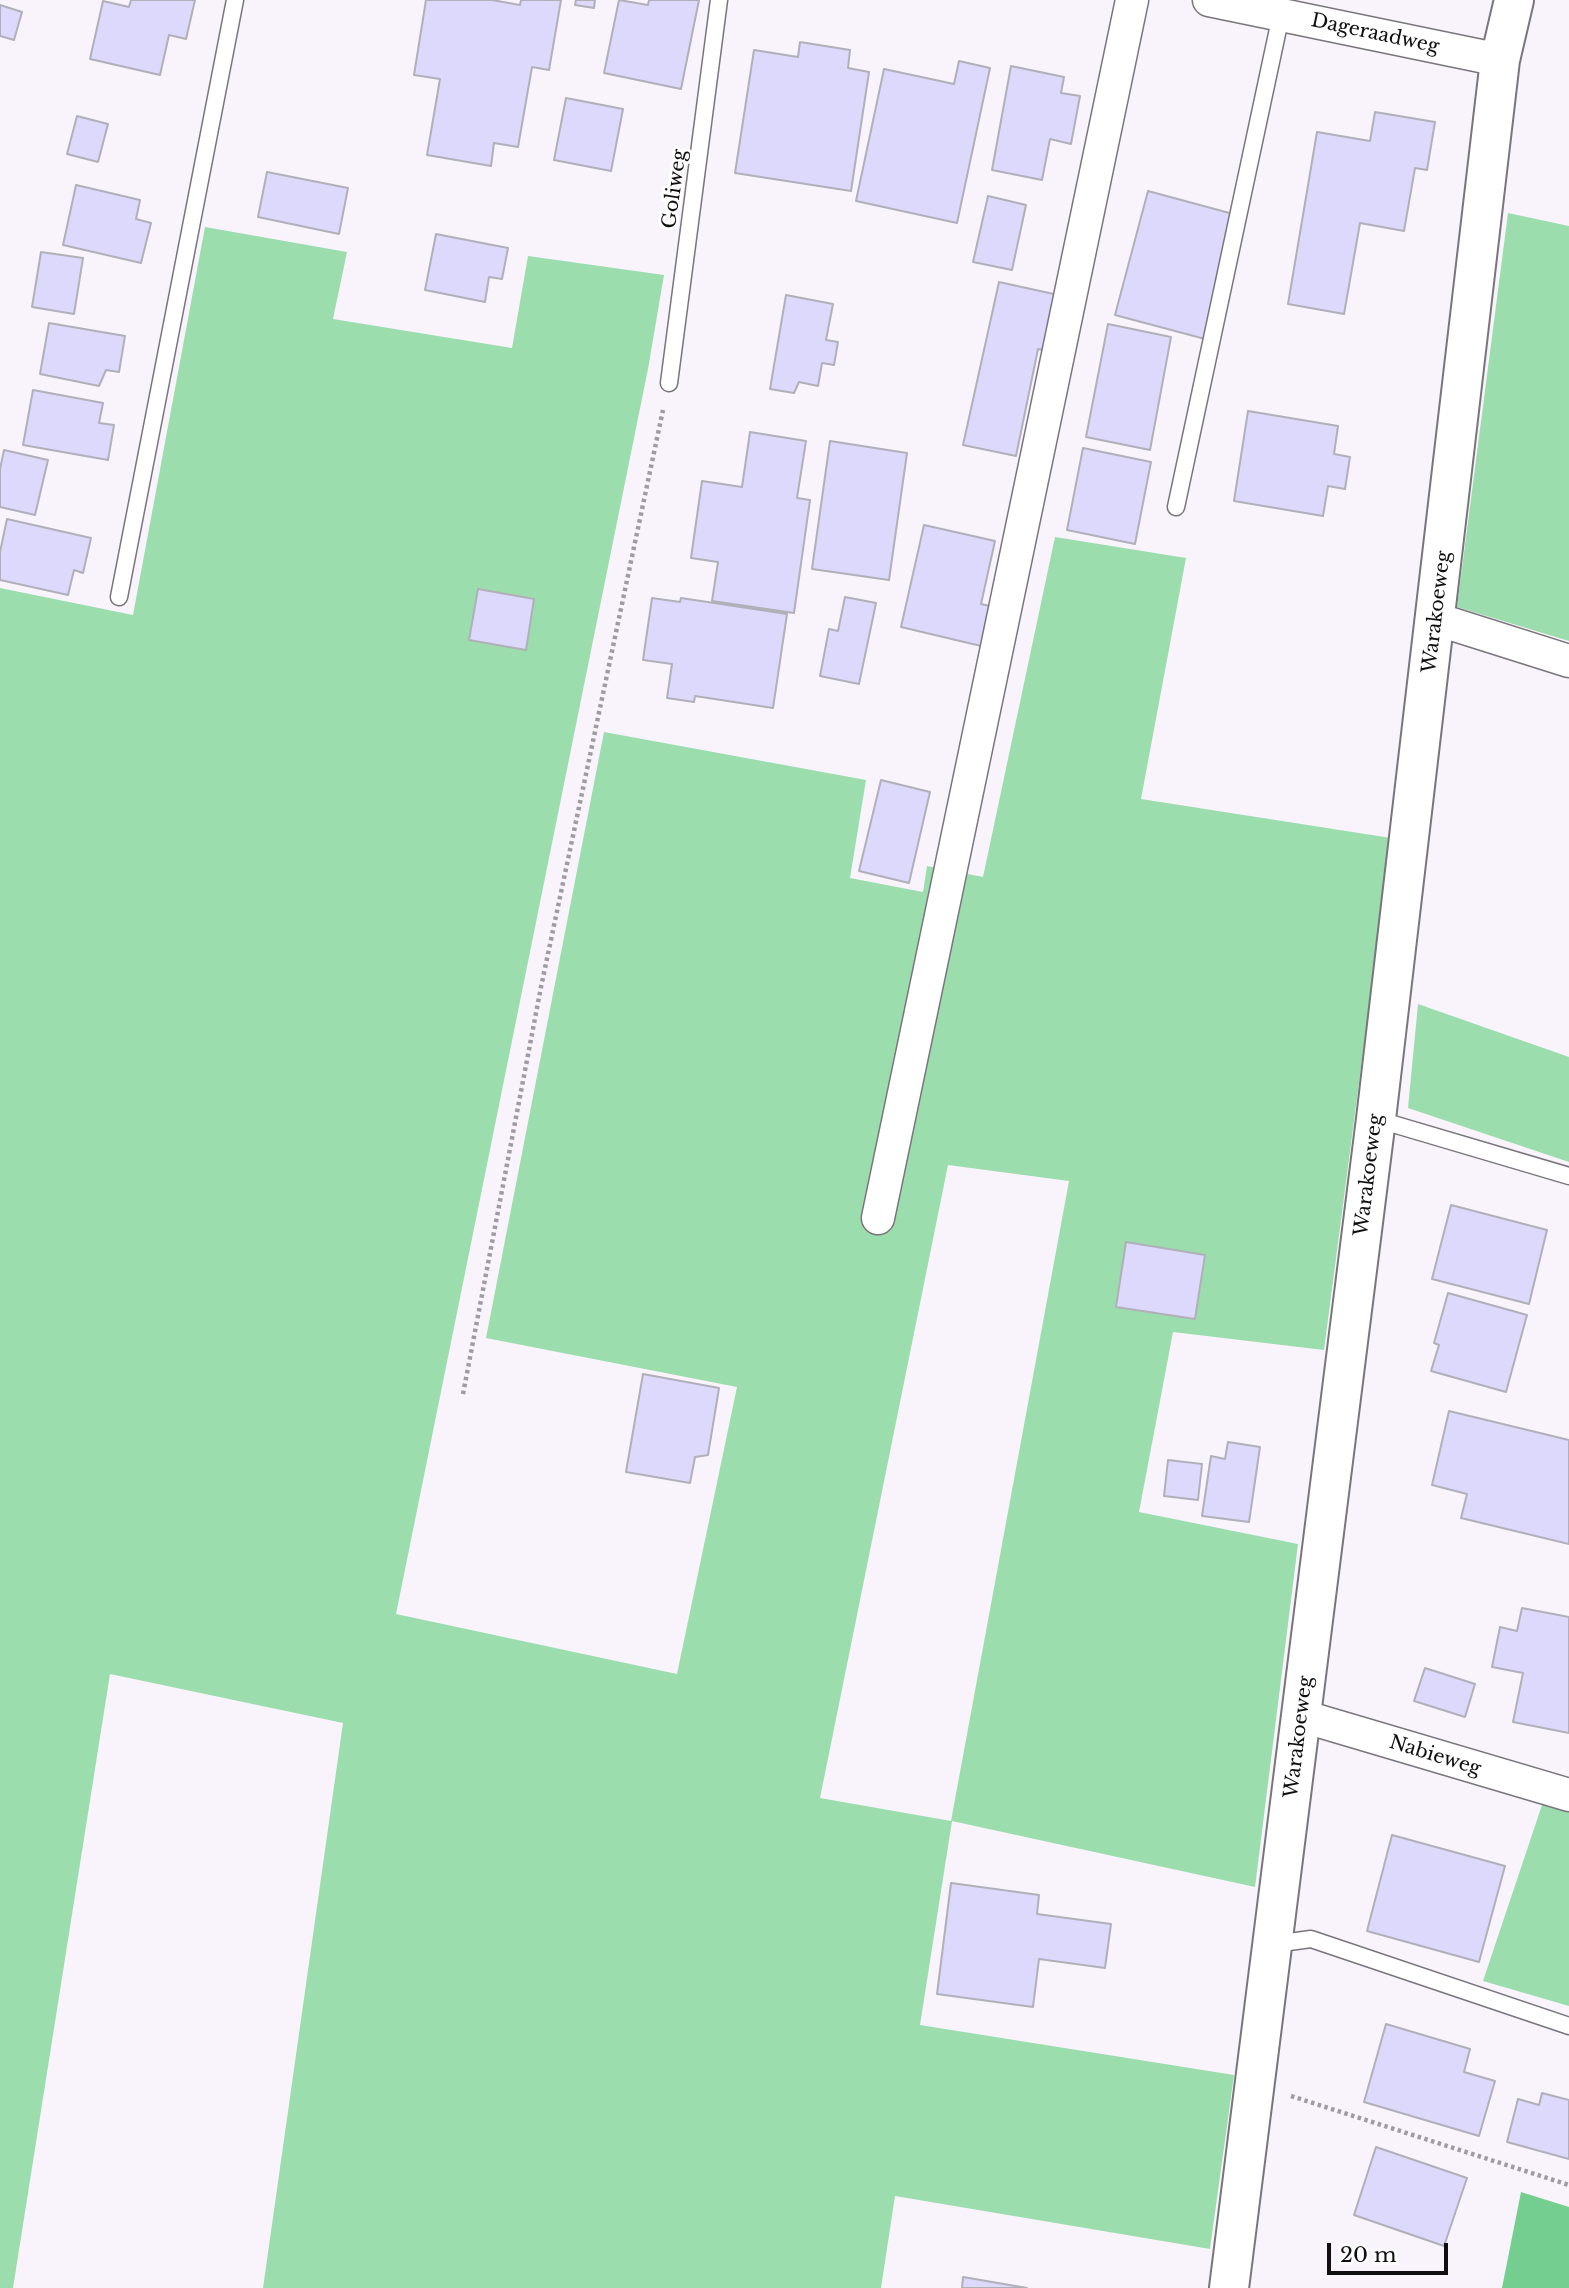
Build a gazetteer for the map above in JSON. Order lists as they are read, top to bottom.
{
  "streets": {
    "street": ["Dageraadweg", "Warakoeweg", "Nabieweg"],
    "lane": ["Goliweg"]
  },
  "crossings": [
    ["Dageraadweg", "Warakoeweg"],
    ["Warakoeweg", "Nabieweg"]
  ],
  "scale_bar": "20 m"
}
